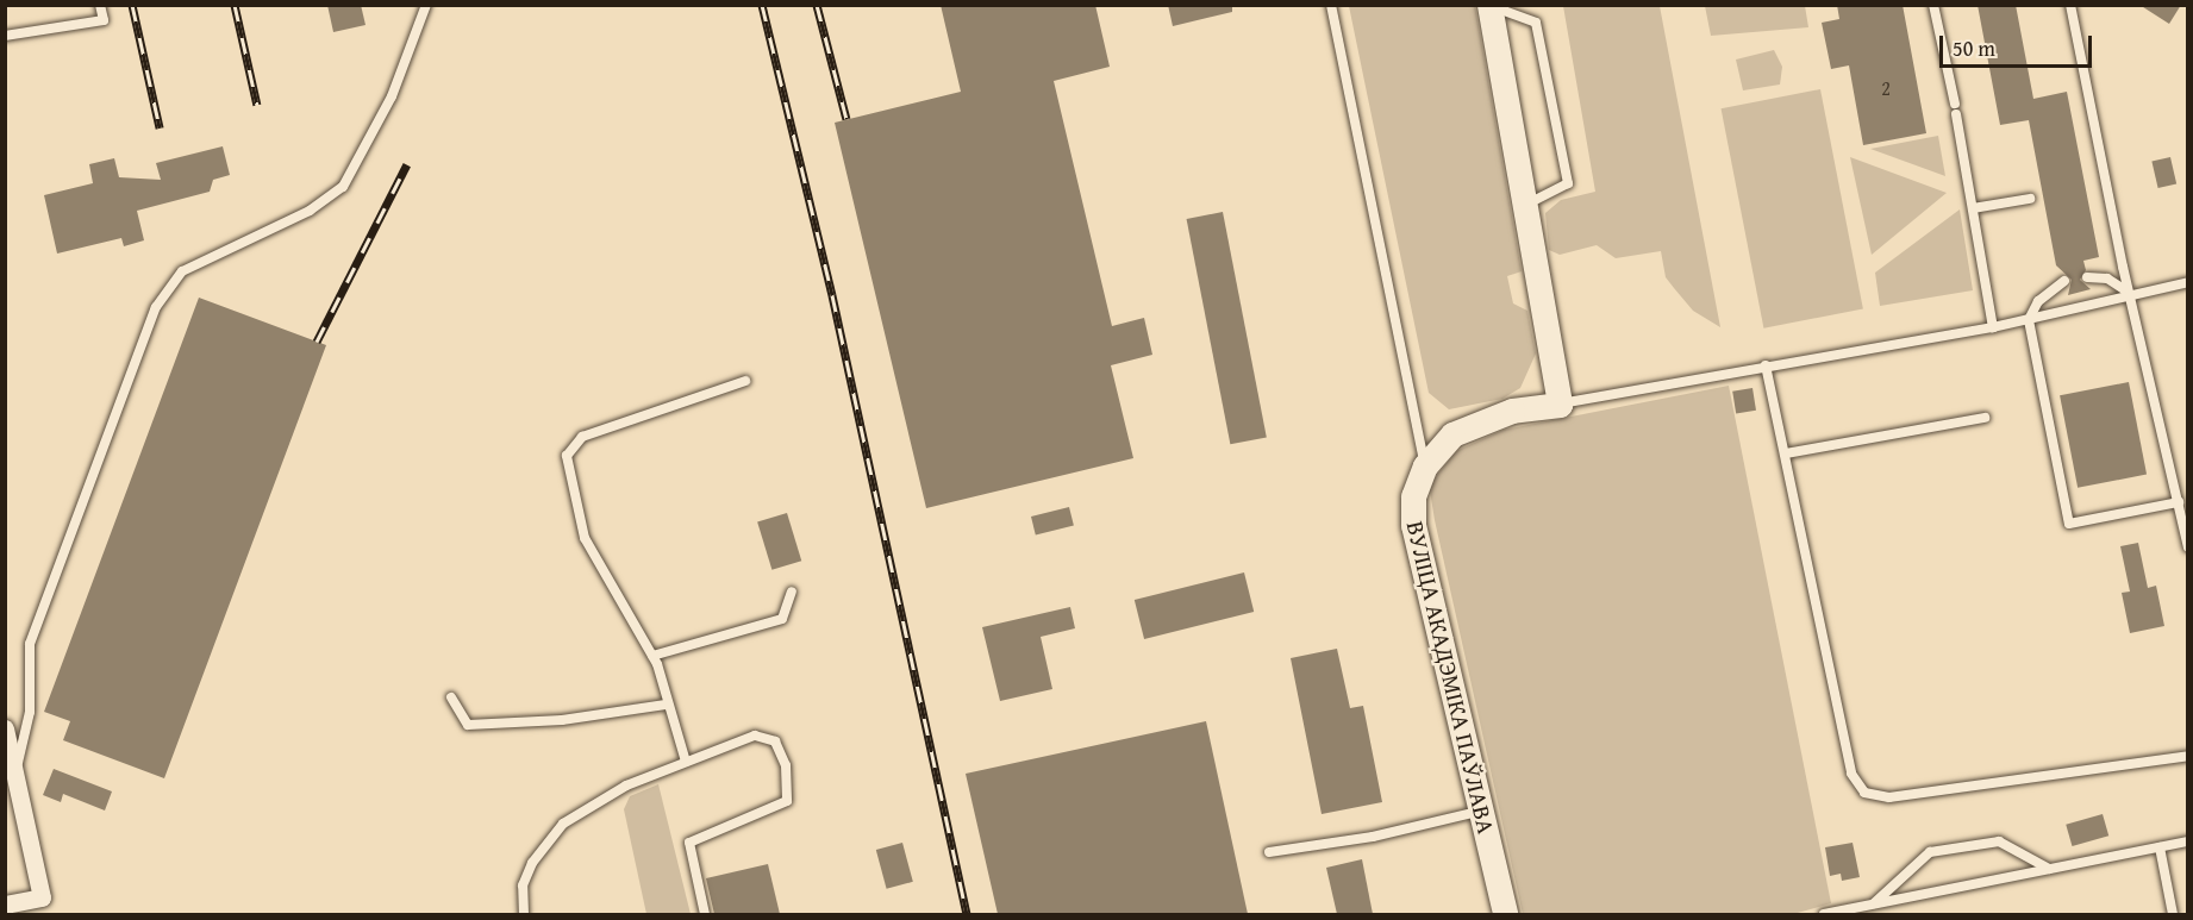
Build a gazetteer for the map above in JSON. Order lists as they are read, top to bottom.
{
  "streets": {
    "main road": ["ВУЛІЦА АКАДЭМІКА ПАЎЛАВА"]
  },
  "house_numbers": ["2"],
  "scale_bar": "50 m"
}
